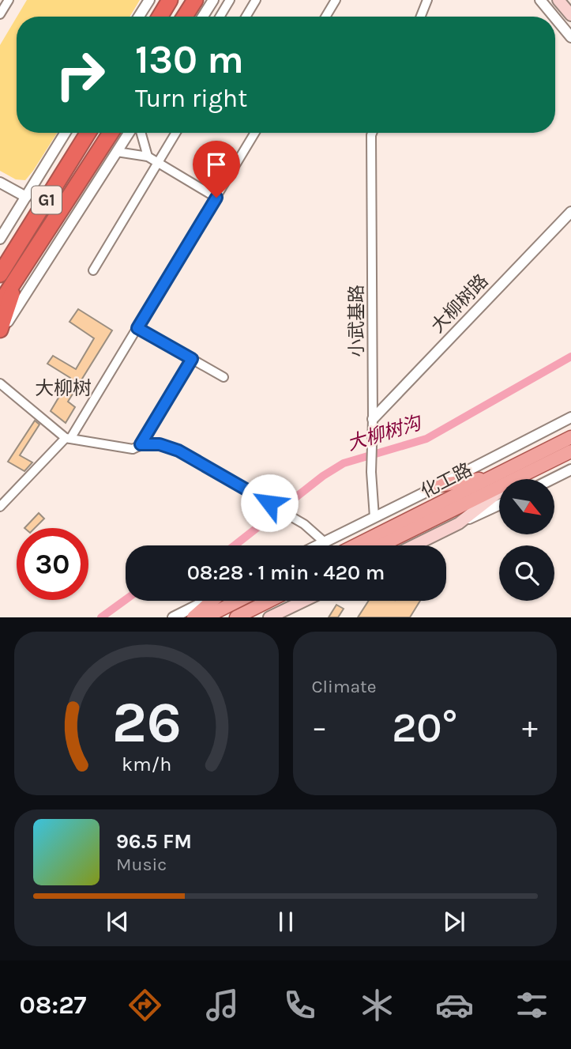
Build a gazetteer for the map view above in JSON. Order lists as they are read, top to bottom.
{
  "streets": {
    "highway": ["G1"],
    "main road": ["化工路"],
    "street": ["大柳树路", "小武基路"]
  },
  "crossings": [
    ["大柳树路", "小武基路"]
  ],
  "districts": ["大柳树"],
  "water": ["大柳树沟"],
  "north": "bottom right",
  "page": {
    "turn": ["130 m", "Turn right"],
    "limit": "30",
    "trip": "08:28 · 1 min · 420 m",
    "tile": "Climate",
    "heat": ["−", "20°", "+"],
    "song": ["96.5 FM", "Music"],
    "tabs": "08:27",
    "gauge": ["26", "km/h"]
  }
}
